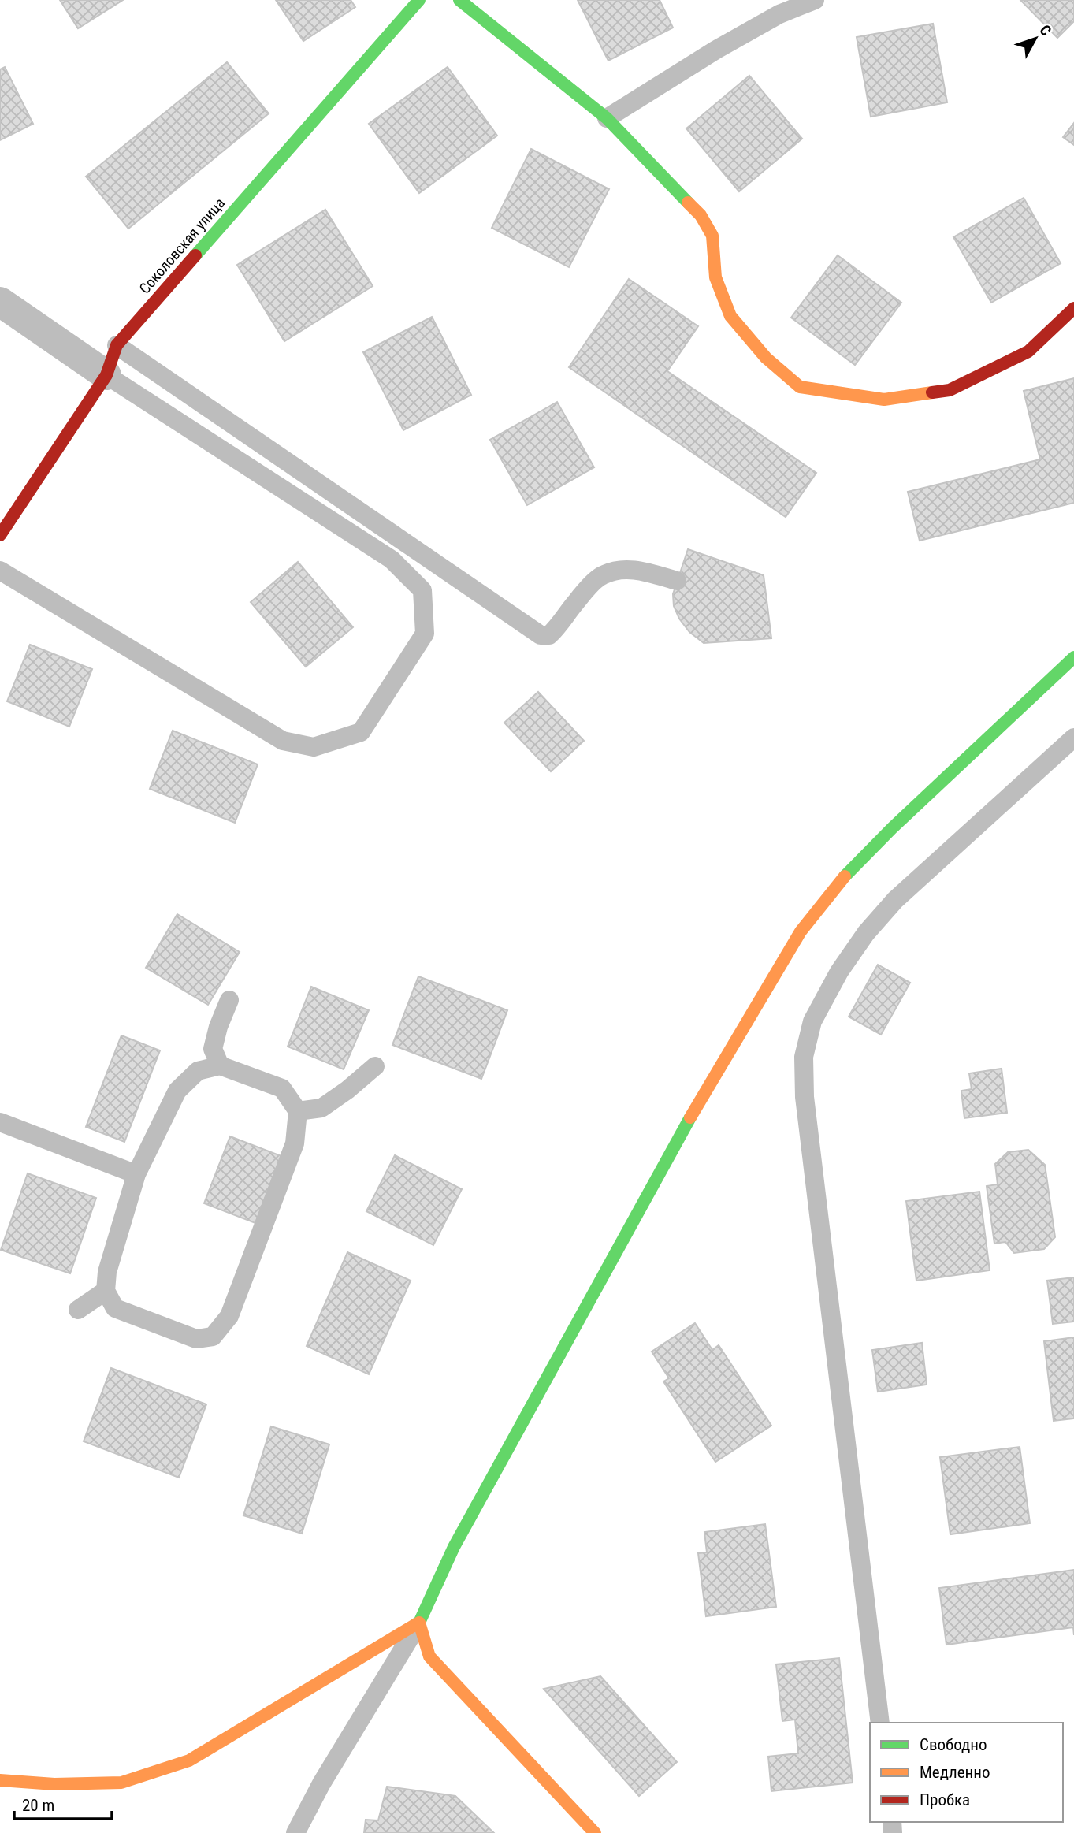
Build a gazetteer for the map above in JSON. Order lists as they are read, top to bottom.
{
  "streets": {
    "street": ["Соколовская улица"]
  },
  "legend": ["Свободно", "Медленно", "Пробка"],
  "scale_bar": "20 m",
  "north": "top right"
}
